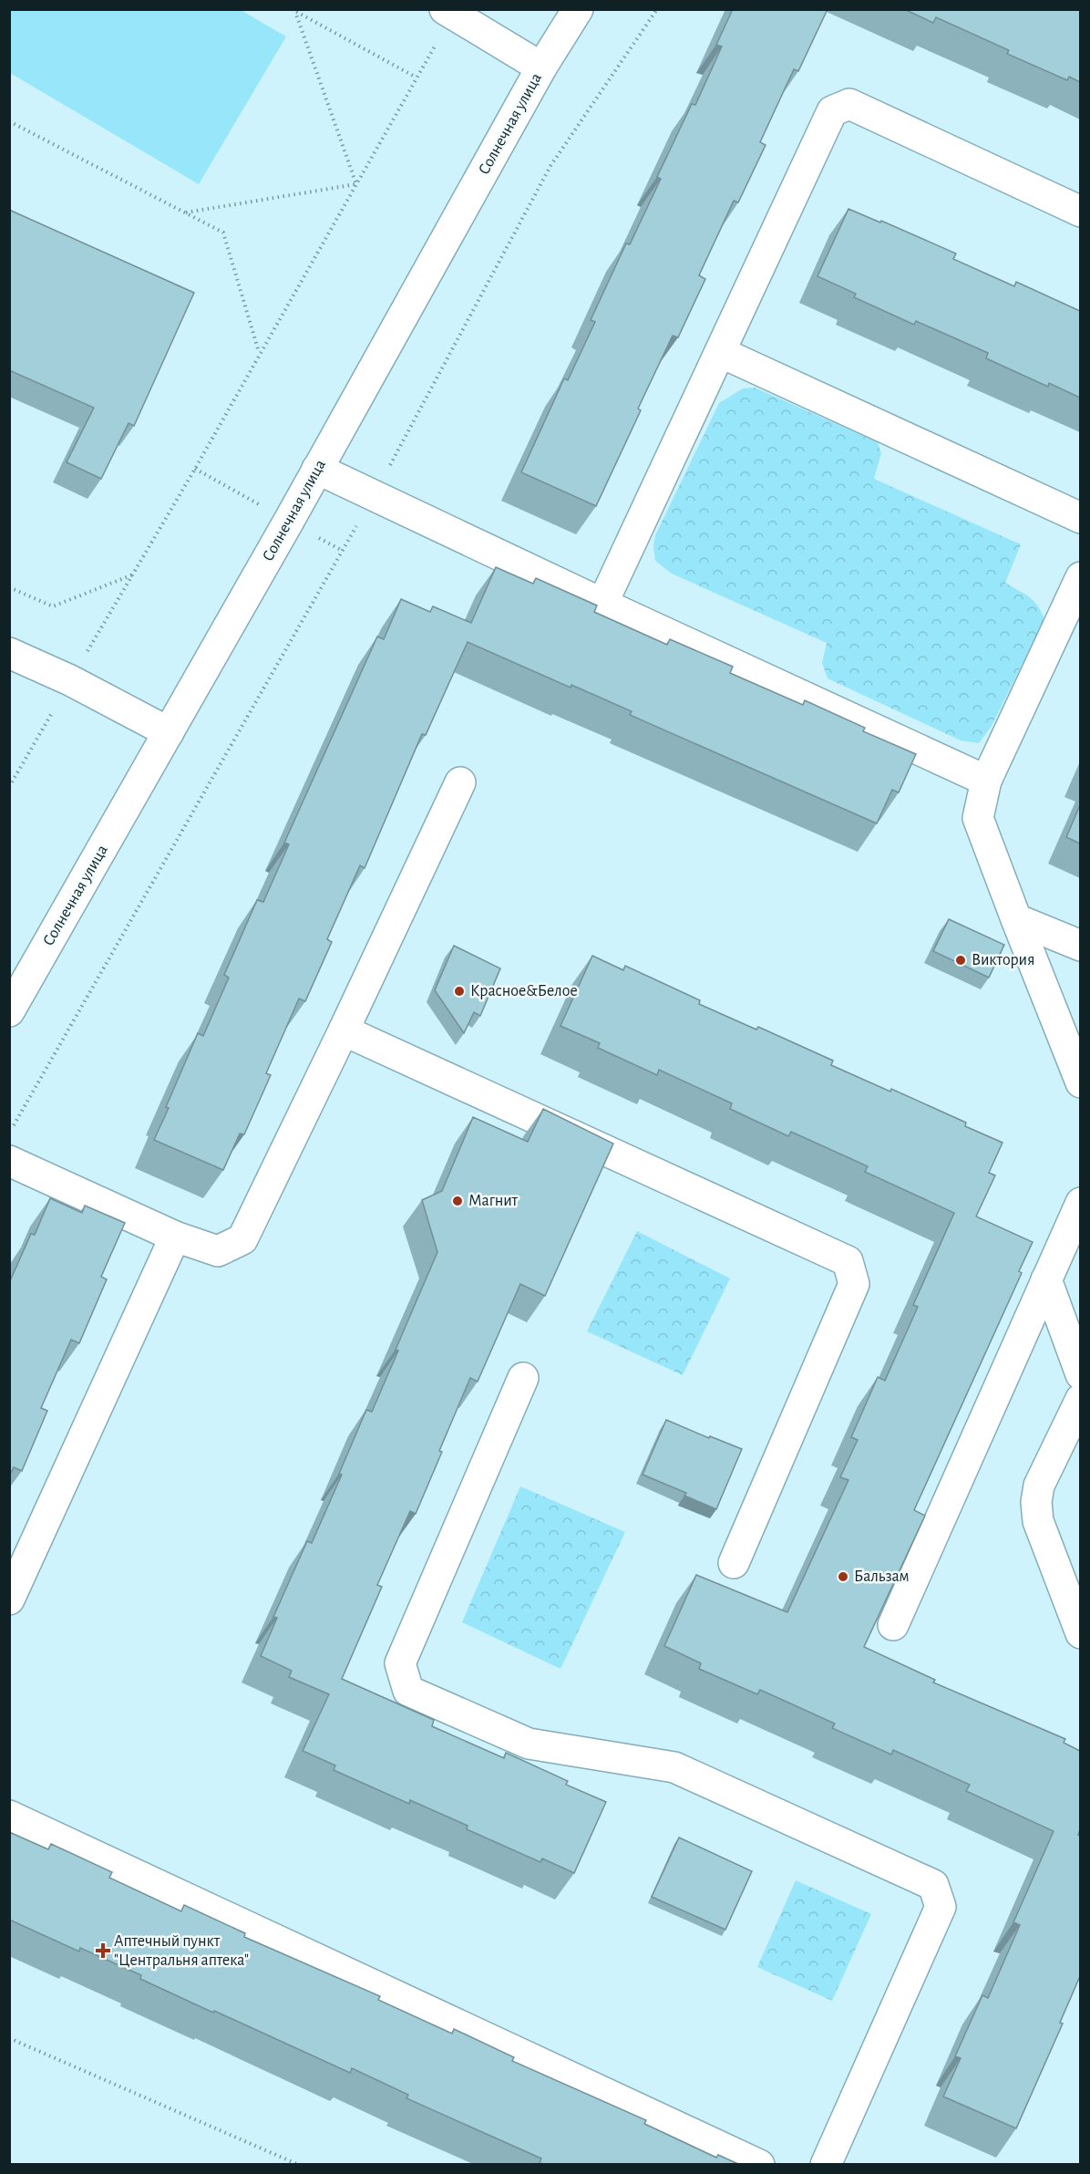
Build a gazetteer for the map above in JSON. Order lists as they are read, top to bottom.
{
  "streets": {
    "street": ["Солнечная улица"]
  },
  "places": {
    "other": [
      "Виктория",
      "Красное&Белое",
      "Магнит",
      "Бальзам"
    ],
    "health": ["Аптечный пункт \"Центральня аптека\""]
  }
}
